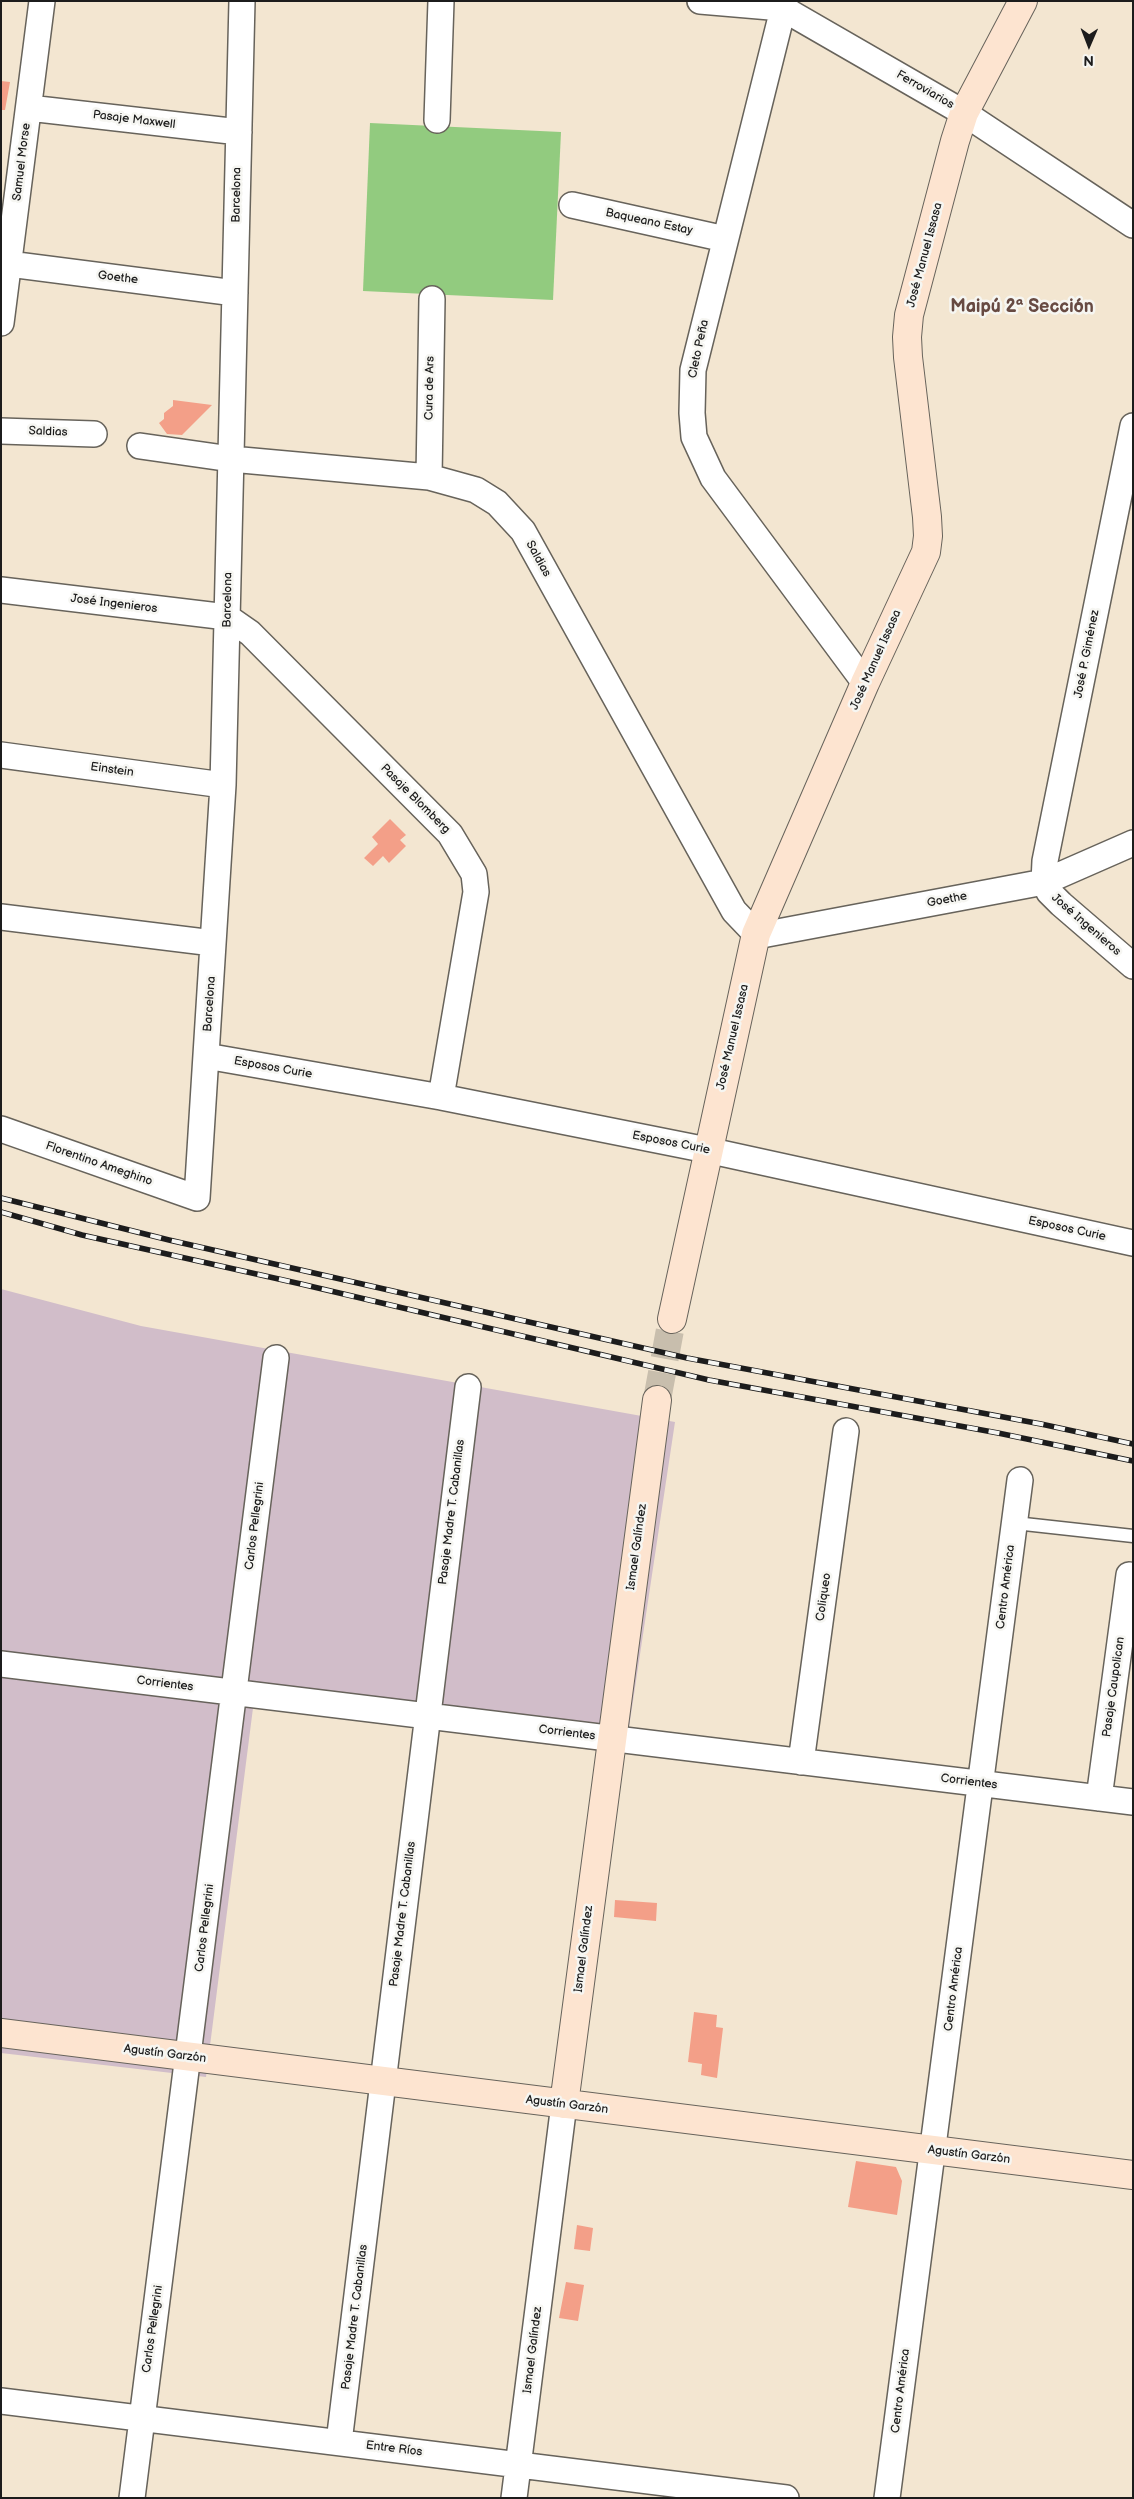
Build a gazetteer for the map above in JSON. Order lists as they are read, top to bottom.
{
  "streets": {
    "main road": ["José Manuel Issasa", "Ismael Galíndez", "Agustín Garzón"],
    "street": [
      "Ferroviarios",
      "Pasaje Maxwell",
      "Samuel Morse",
      "Barcelona",
      "Baqueano Estay",
      "Goethe",
      "Cleto Peña",
      "Cura de Ars",
      "Saldias",
      "José Ingenieros",
      "José P. Giménez",
      "Einstein",
      "Pasaje Blomberg",
      "Esposos Curie",
      "Florentino Ameghino",
      "Pasaje Madre T. Cabanillas",
      "Carlos Pellegrini",
      "Centro América",
      "Coliqueo",
      "Corrientes",
      "Pasaje Caupolican",
      "Entre Ríos"
    ]
  },
  "crossings": [
    ["Ferroviarios", "José Manuel Issasa"],
    ["Ferroviarios", "Cleto Peña"],
    ["Pasaje Maxwell", "Samuel Morse"],
    ["Pasaje Maxwell", "Barcelona"],
    ["Samuel Morse", "Goethe"],
    ["Barcelona", "Goethe"],
    ["Barcelona", "Saldias"],
    ["Barcelona", "José Ingenieros"],
    ["Barcelona", "Einstein"],
    ["Barcelona", "Pasaje Blomberg"],
    ["Barcelona", "Esposos Curie"],
    ["Barcelona", "Florentino Ameghino"],
    ["Baqueano Estay", "Cleto Peña"],
    ["José Manuel Issasa", "Goethe"],
    ["José Manuel Issasa", "Cleto Peña"],
    ["José Manuel Issasa", "Saldias"],
    ["José Manuel Issasa", "Esposos Curie"],
    ["Goethe", "Saldias"],
    ["Goethe", "José Ingenieros"],
    ["Goethe", "José P. Giménez"],
    ["Cura de Ars", "Saldias"],
    ["José Ingenieros", "José P. Giménez"],
    ["José Ingenieros", "Pasaje Blomberg"],
    ["Pasaje Blomberg", "Esposos Curie"],
    ["Pasaje Madre T. Cabanillas", "Corrientes"],
    ["Pasaje Madre T. Cabanillas", "Agustín Garzón"],
    ["Pasaje Madre T. Cabanillas", "Entre Ríos"],
    ["Carlos Pellegrini", "Corrientes"],
    ["Carlos Pellegrini", "Agustín Garzón"],
    ["Carlos Pellegrini", "Entre Ríos"],
    ["Ismael Galíndez", "Corrientes"],
    ["Ismael Galíndez", "Agustín Garzón"],
    ["Ismael Galíndez", "Entre Ríos"],
    ["Centro América", "Corrientes"],
    ["Centro América", "Agustín Garzón"],
    ["Coliqueo", "Corrientes"],
    ["Corrientes", "Pasaje Caupolican"]
  ],
  "districts": ["Maipú 2ª Sección"],
  "north": "bottom"
}
